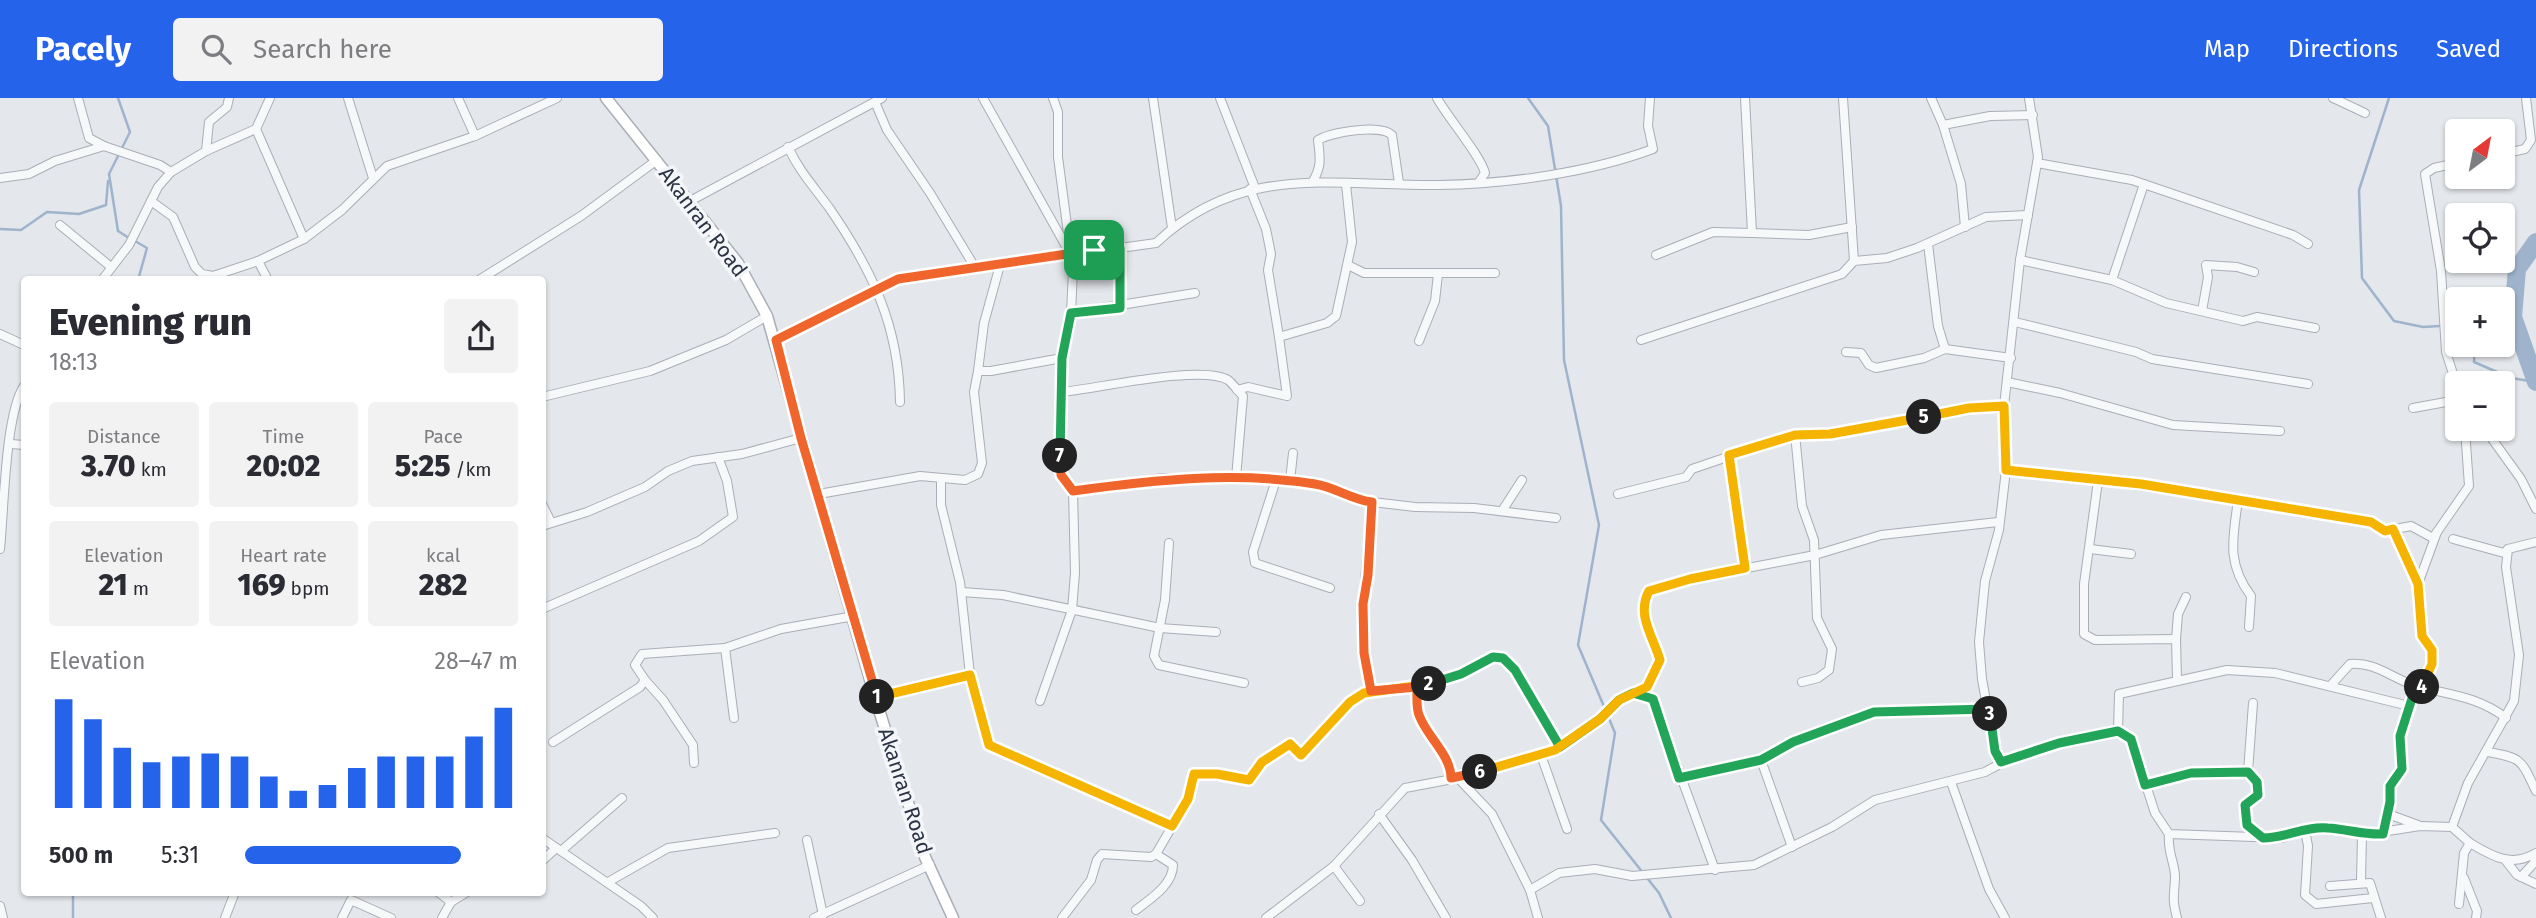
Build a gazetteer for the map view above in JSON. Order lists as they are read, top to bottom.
{
  "streets": {
    "main road": ["Akanran Road"]
  },
  "north": "top right",
  "page": {
    "header": "Pacely",
    "search": "Search here",
    "nav": ["Map", "Directions", "Saved"],
    "map_buttons": ["+", "−"],
    "heading": ["Evening run", "18:13"],
    "stats": [
      ["Distance", "3.70 km"],
      ["Time", "20:02"],
      ["Pace", "5:25 /km"],
      ["Elevation", "21 m"],
      ["Heart rate", "169 bpm"],
      ["kcal", "282"]
    ],
    "pins": [
      "5",
      "7",
      "2",
      "4",
      "1",
      "3",
      "6"
    ],
    "chart": ["Elevation", "28–47 m"],
    "list": [
      {
        "name": "500 m",
        "note": "5:31"
      }
    ]
  }
}
